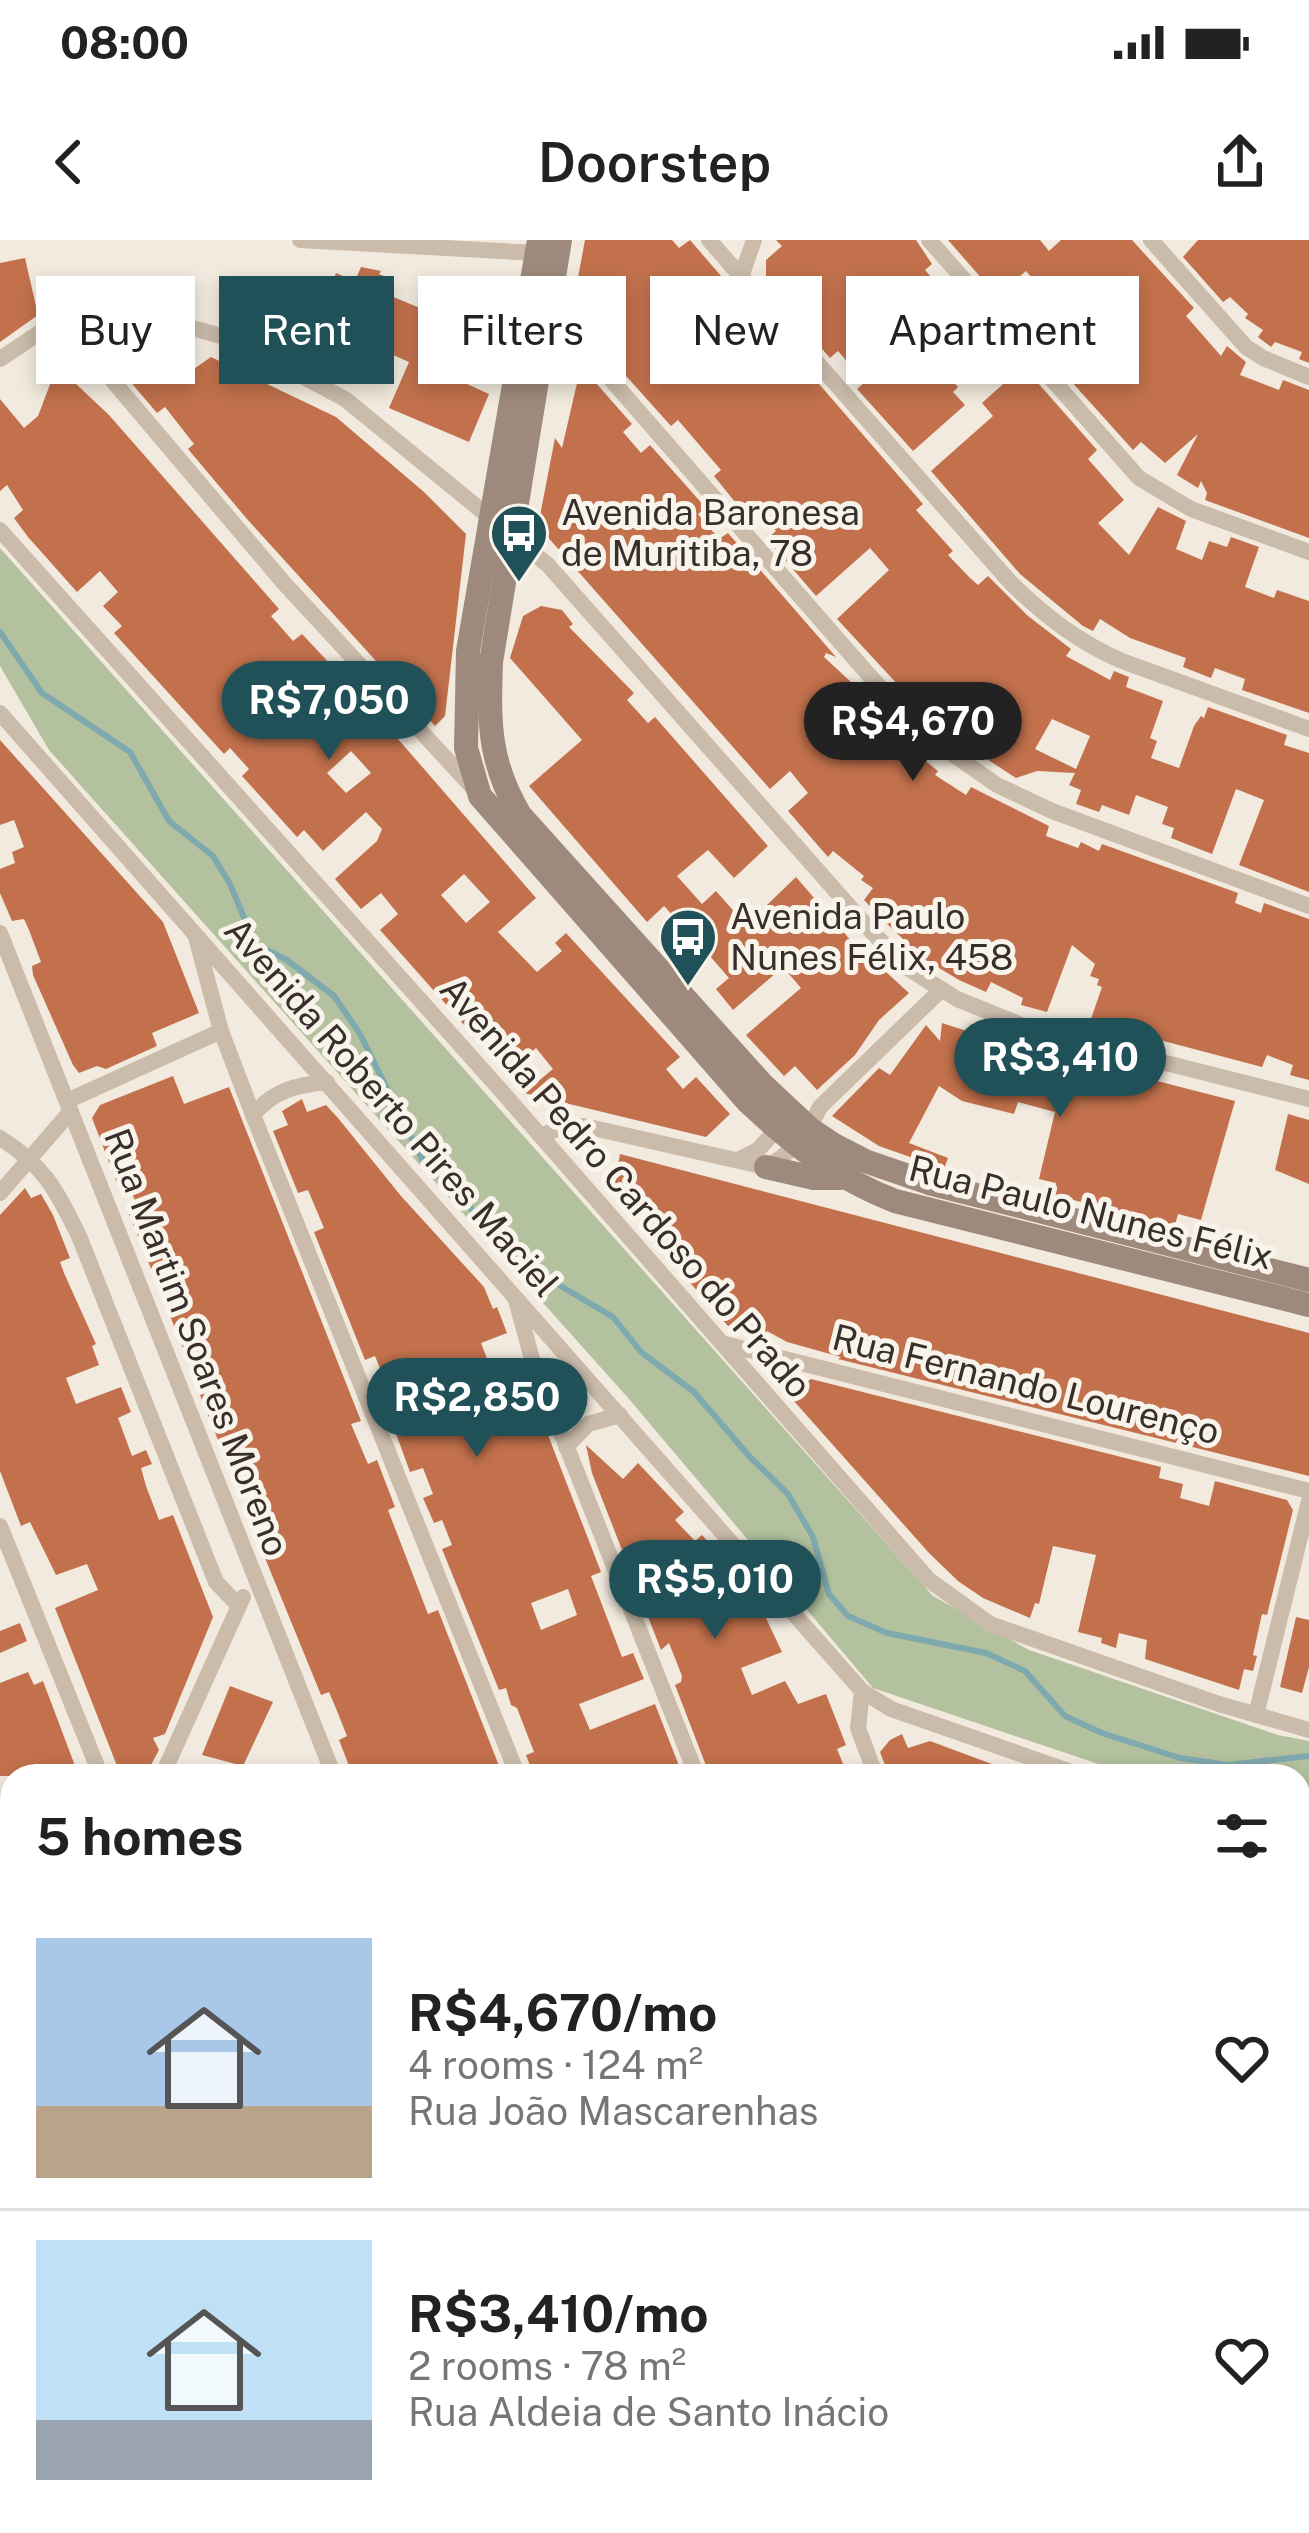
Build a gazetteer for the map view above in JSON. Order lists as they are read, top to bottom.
{
  "streets": {
    "main road": ["Rua Paulo Nunes Félix"],
    "street": [
      "Avenida Roberto Pires Maciel",
      "Avenida Pedro Cardoso do Prado",
      "Rua Martim Soares Moreno",
      "Rua Fernando Lourenço"
    ]
  },
  "crossings": [
    ["Avenida Pedro Cardoso do Prado", "Rua Fernando Lourenço"]
  ],
  "places": {
    "bus stop": ["Avenida Baronesa de Muritiba, 78", "Avenida Paulo Nunes Félix, 458"]
  },
  "page": {
    "status": "08:00",
    "header": "Doorstep",
    "chip": [
      "Buy",
      "Rent",
      "Filters",
      "New",
      "Apartment"
    ],
    "price": [
      "R$7,050",
      "R$4,670",
      "R$3,410",
      "R$2,850",
      "R$5,010"
    ],
    "heading": "5 homes",
    "list": [
      {
        "name": "R$4,670/mo",
        "note": "4 rooms · 124 m² · Rua João Mascarenhas"
      },
      {
        "name": "R$3,410/mo",
        "note": "2 rooms · 78 m² · Rua Aldeia de Santo Inácio"
      }
    ]
  }
}
